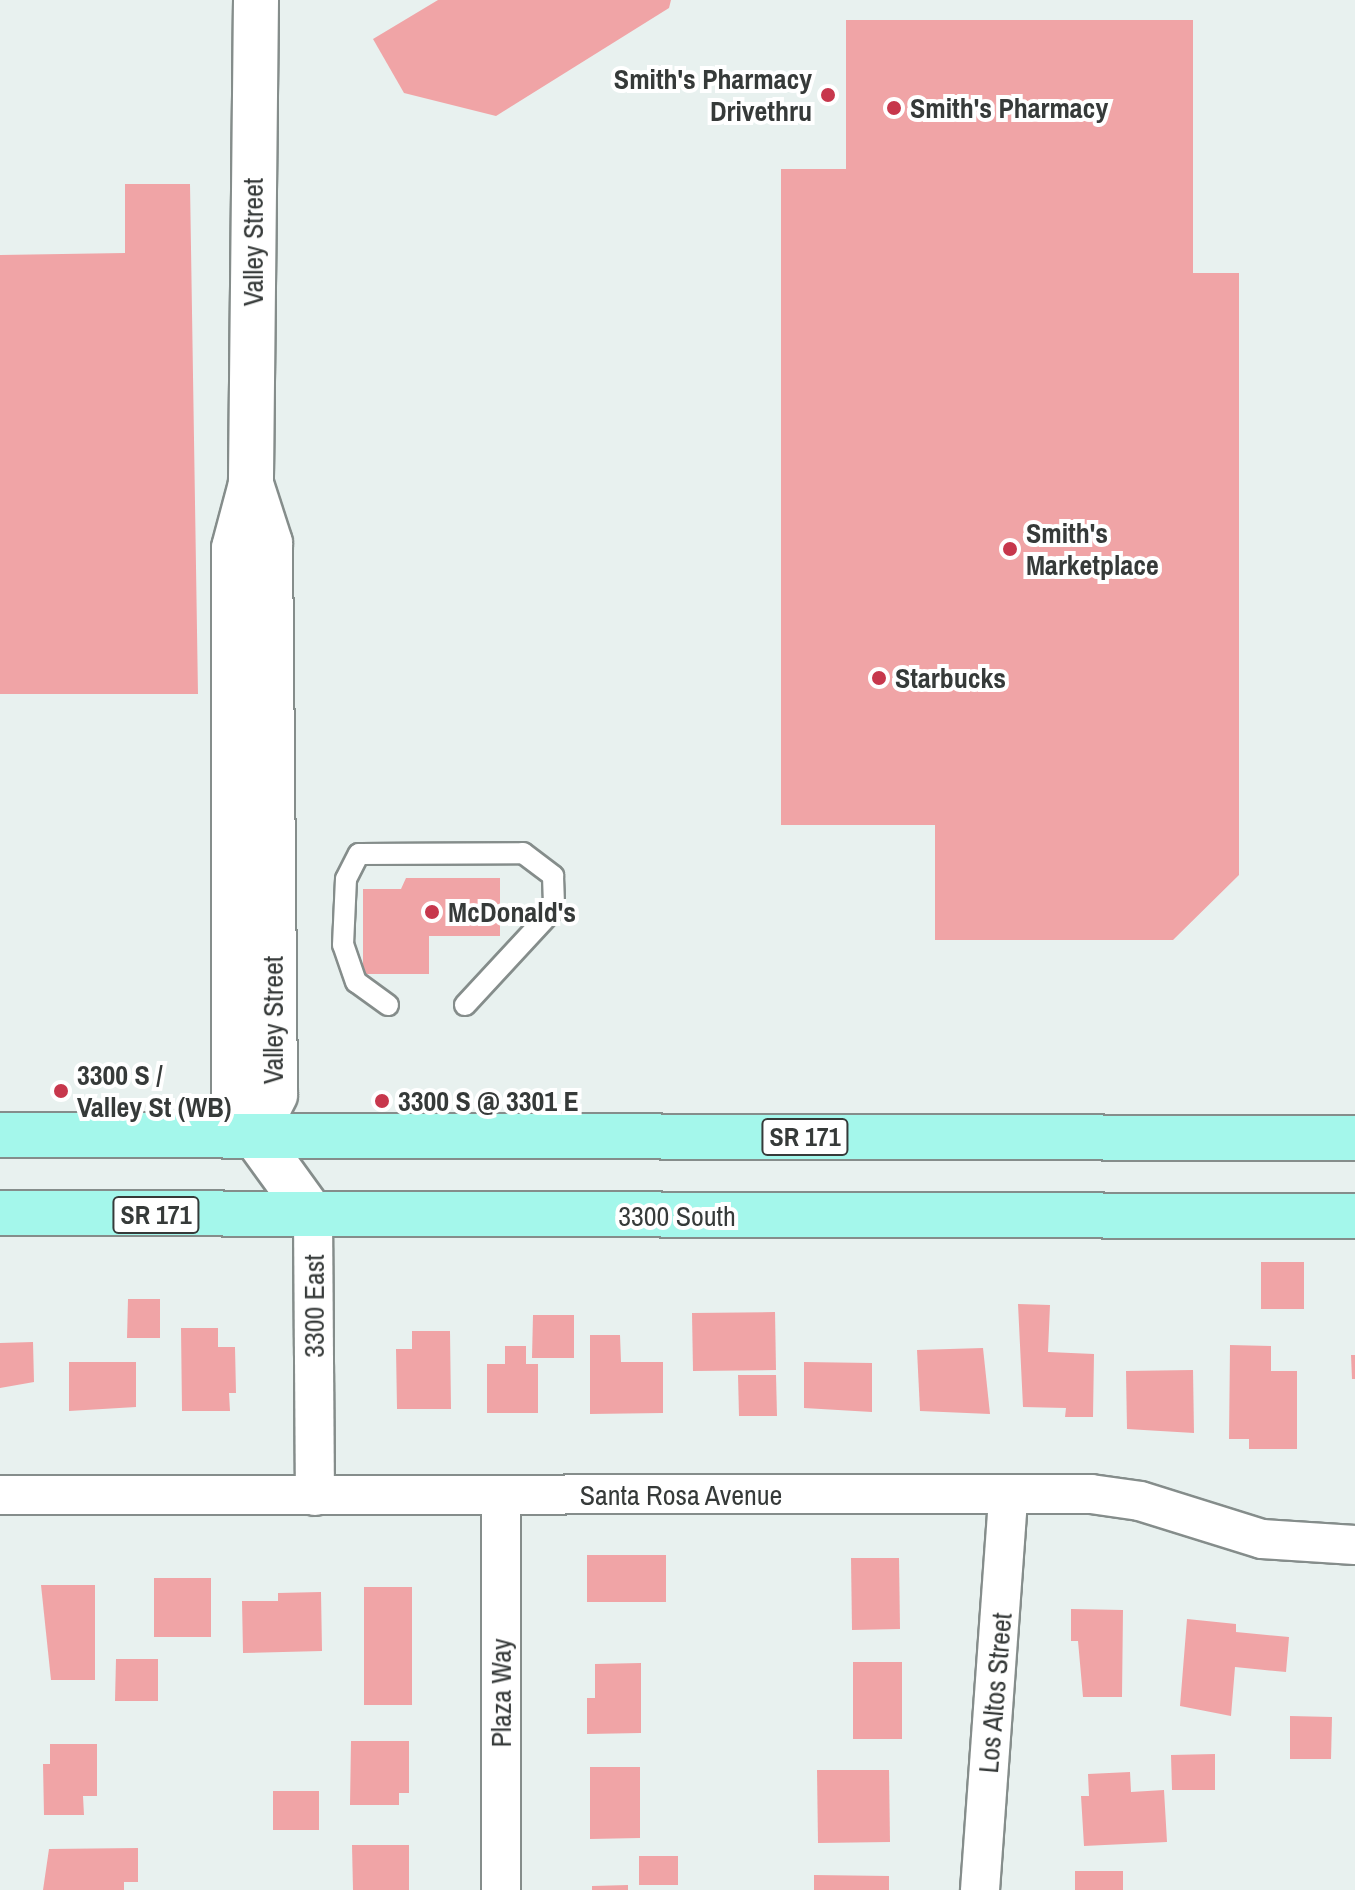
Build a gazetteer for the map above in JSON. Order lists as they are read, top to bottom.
{
  "streets": {
    "main road": ["SR 171", "3300 South"],
    "street": [
      "Valley Street",
      "3300 East",
      "Santa Rosa Avenue",
      "Plaza Way",
      "Los Altos Street"
    ]
  },
  "crossings": [
    ["Valley Street", "SR 171"],
    ["Valley Street", "3300 East"],
    ["SR 171", "3300 East"],
    ["3300 South", "3300 East"],
    ["3300 East", "Santa Rosa Avenue"],
    ["Santa Rosa Avenue", "Plaza Way"],
    ["Santa Rosa Avenue", "Los Altos Street"]
  ],
  "places": [
    "Smith's Pharmacy Drivethru",
    "Smith's Pharmacy",
    "Smith's Marketplace",
    "Starbucks",
    "McDonald's",
    "3300 S / Valley St (WB)",
    "3300 S @ 3301 E"
  ]
}
